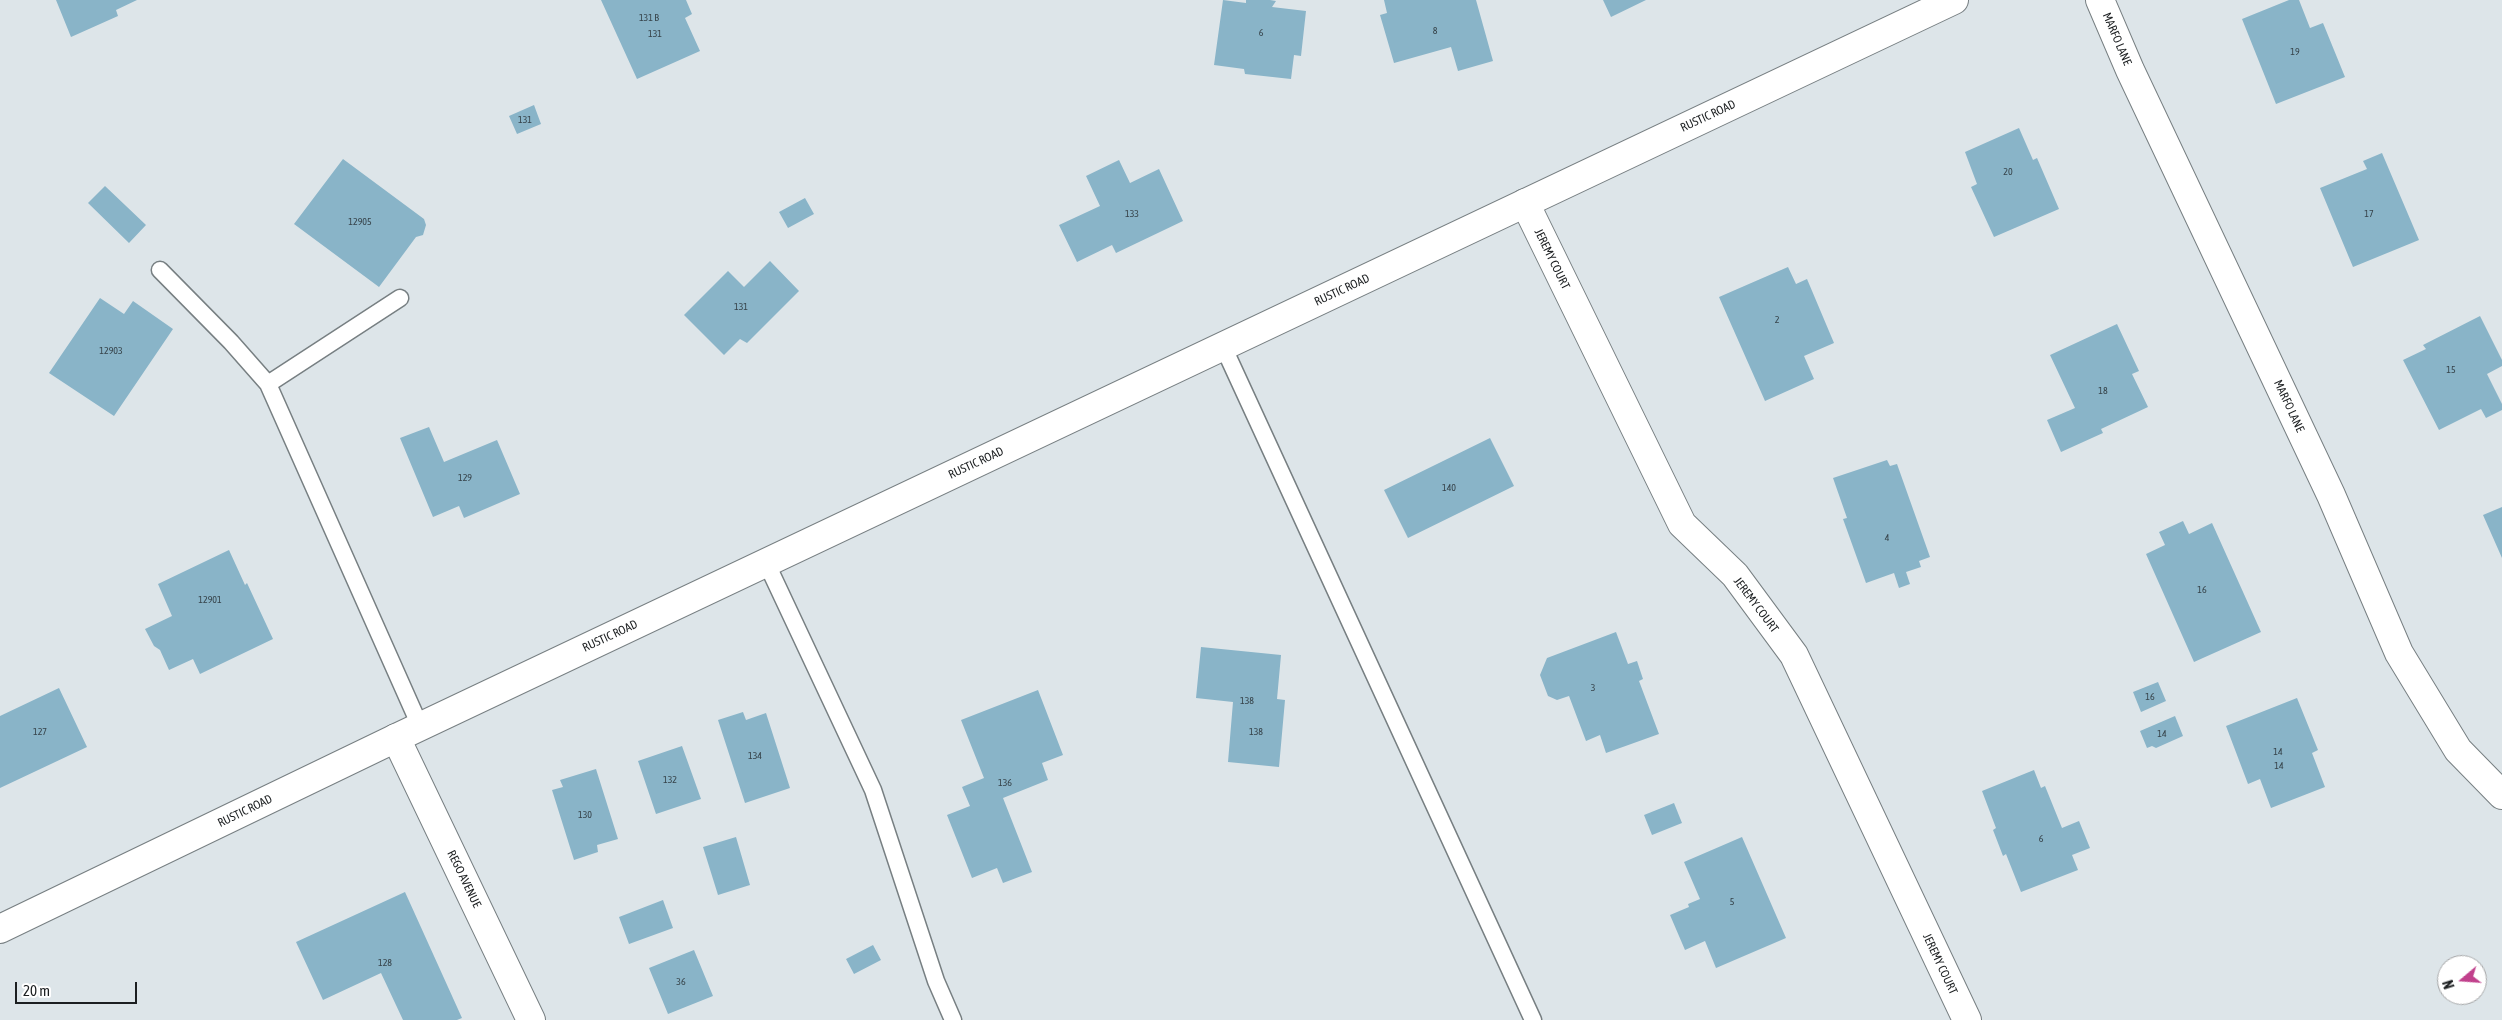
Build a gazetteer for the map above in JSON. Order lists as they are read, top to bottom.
{
  "streets": {
    "street": [
      "MARFO LANE",
      "RUSTIC ROAD",
      "JEREMY COURT",
      "REGO AVENUE"
    ]
  },
  "crossings": [
    ["RUSTIC ROAD", "JEREMY COURT"],
    ["RUSTIC ROAD", "REGO AVENUE"]
  ],
  "house_numbers": [
    "131 B",
    "8",
    "6",
    "131",
    "19",
    "131",
    "20",
    "133",
    "17",
    "12905",
    "131",
    "2",
    "12903",
    "15",
    "18",
    "129",
    "140",
    "4",
    "16",
    "12901",
    "3",
    "16",
    "138",
    "127",
    "138",
    "14",
    "14",
    "134",
    "14",
    "132",
    "136",
    "130",
    "6",
    "5",
    "128",
    "36"
  ],
  "scale_bar": "20 m",
  "north": "left"
}
